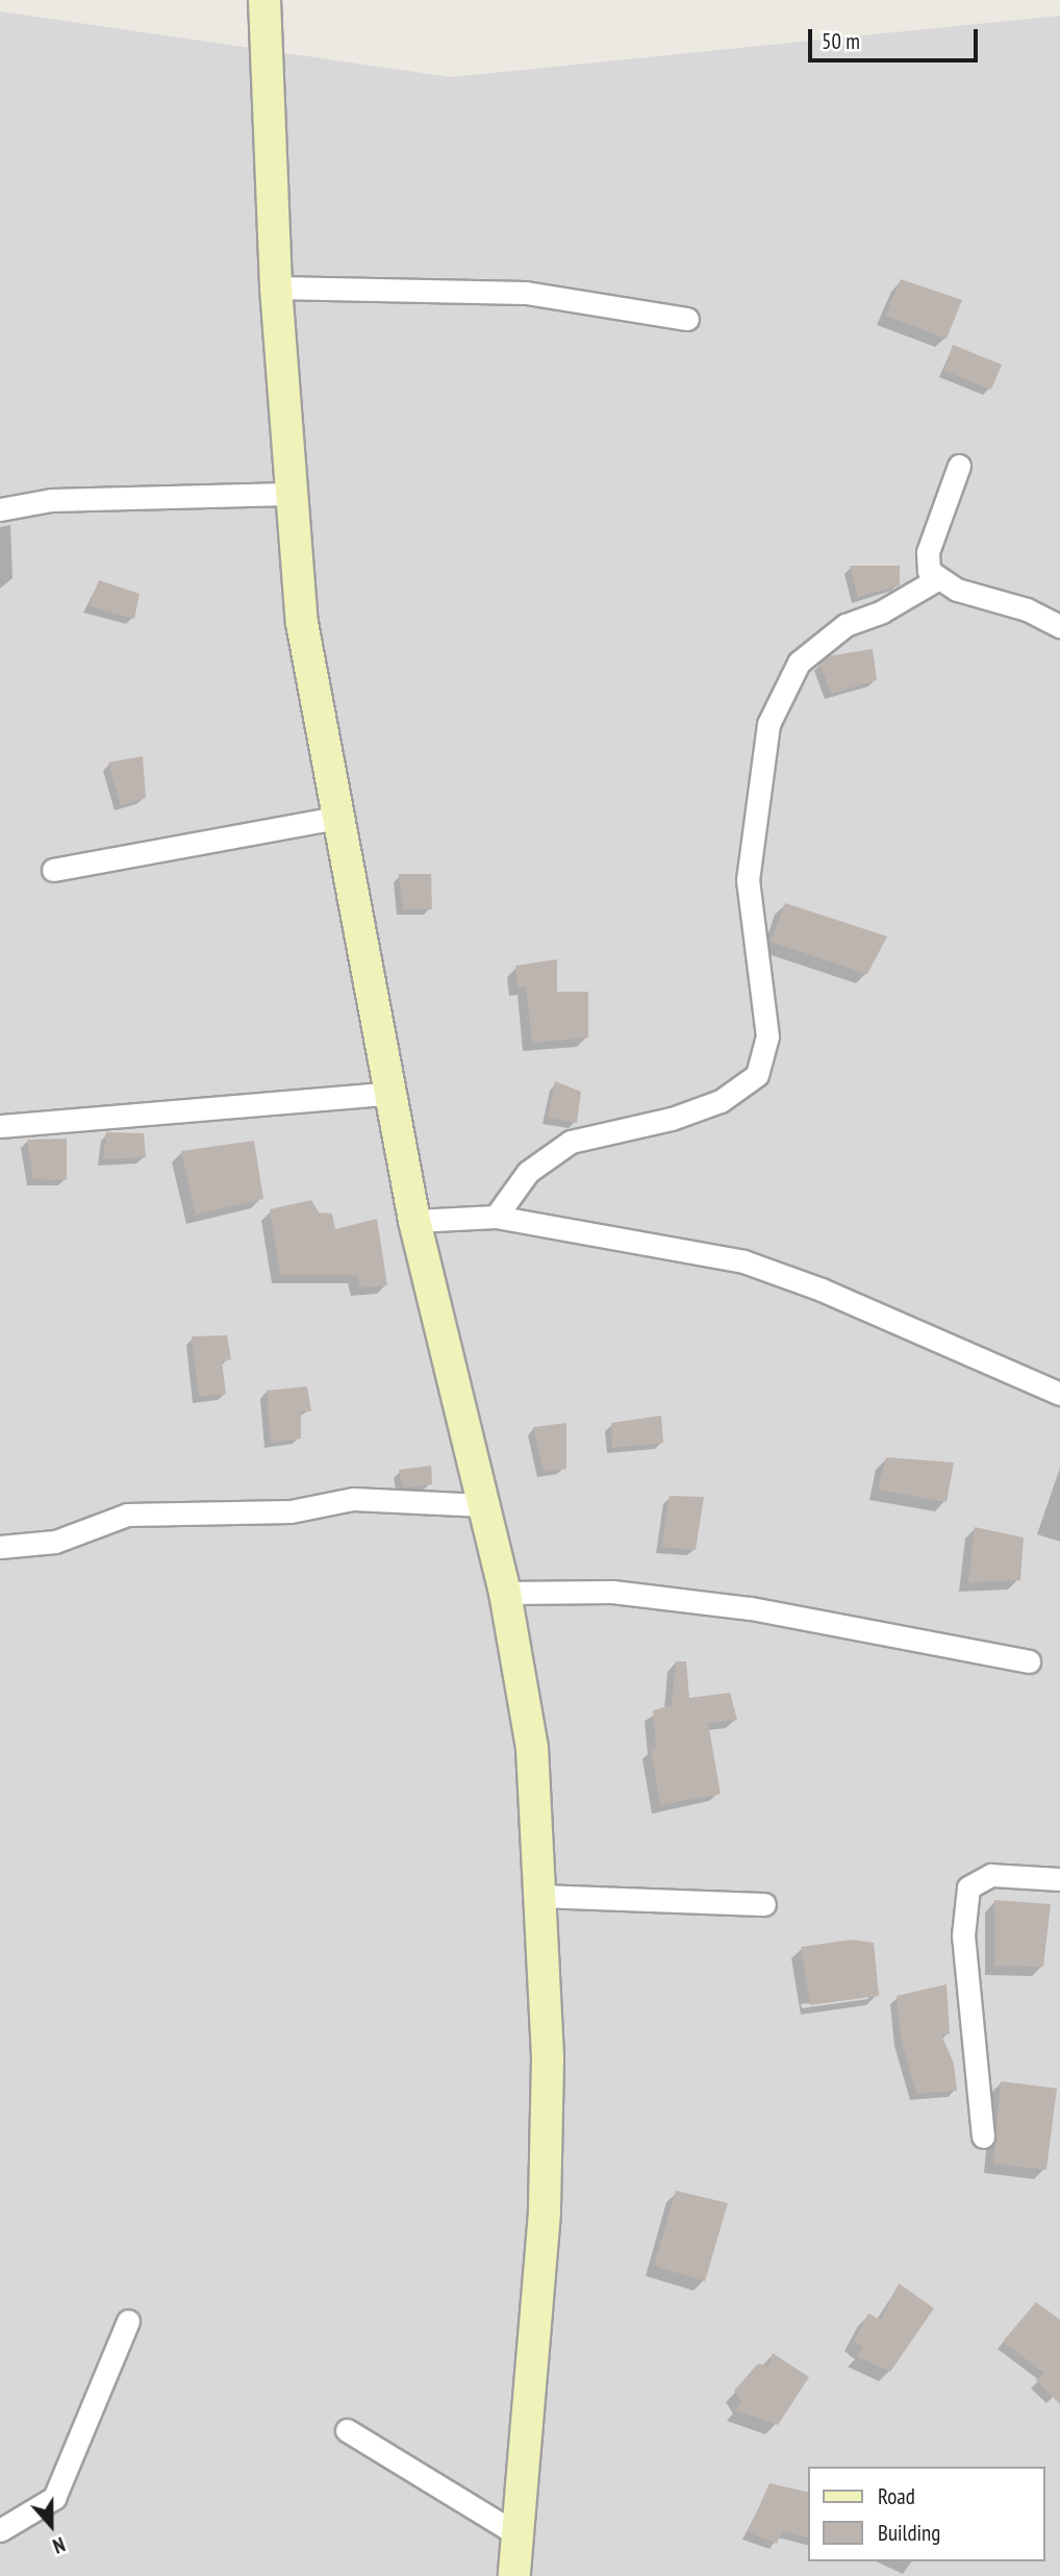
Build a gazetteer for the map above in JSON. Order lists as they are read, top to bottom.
{
  "legend": ["Road", "Building"],
  "scale_bar": "50 m",
  "north": "bottom"
}
